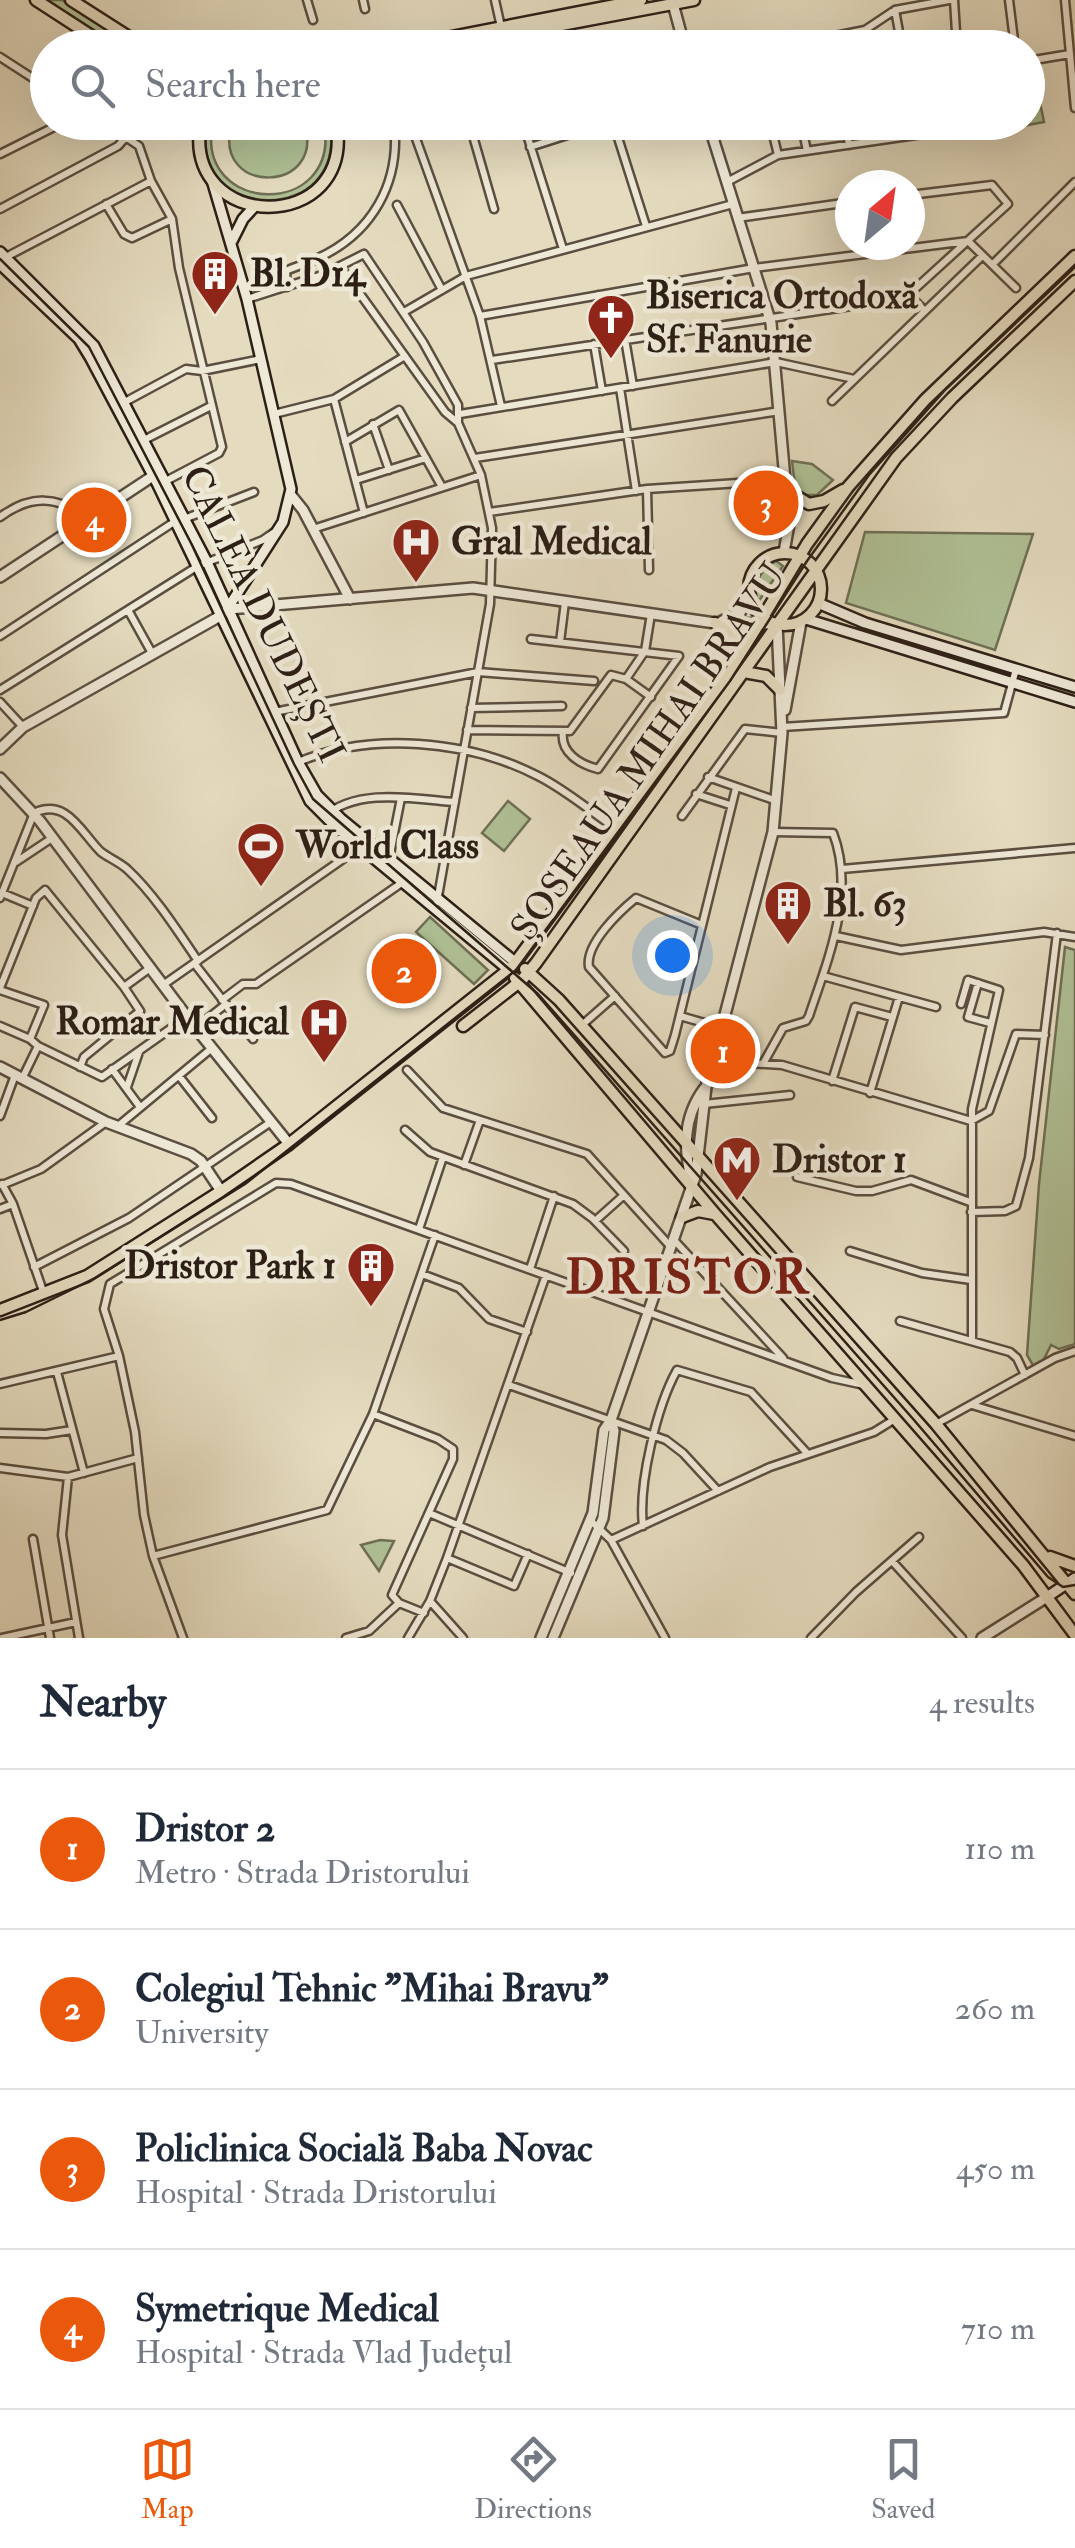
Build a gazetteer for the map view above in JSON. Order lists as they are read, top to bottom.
{
  "streets": {
    "main road": ["ȘOSEAUA MIHAI BRAVU"],
    "street": ["CALEA DUDEȘTI"]
  },
  "crossings": [
    ["CALEA DUDEȘTI", "ȘOSEAUA MIHAI BRAVU"]
  ],
  "districts": ["DRISTOR"],
  "places": {
    "building": ["Bl. D14", "Bl. 63", "Dristor Park 1"],
    "church": ["Biserica Ortodoxă Sf. Fanurie"],
    "hospital": ["Gral Medical", "Romar Medical"],
    "sports": ["World Class"],
    "metro station": ["Dristor 1"]
  },
  "north": "top right",
  "page": {
    "search": "Search here",
    "pins": [
      "3",
      "4",
      "2",
      "1"
    ],
    "heading": ["Nearby", "4 results"],
    "list": [
      {
        "mark": "1",
        "name": "Dristor 2",
        "note": "Metro · Strada Dristorului",
        "value": "110 m"
      },
      {
        "mark": "2",
        "name": "Colegiul Tehnic \"Mihai Bravu\"",
        "note": "University",
        "value": "260 m"
      },
      {
        "mark": "3",
        "name": "Policlinica Socială Baba Novac",
        "note": "Hospital · Strada Dristorului",
        "value": "450 m"
      },
      {
        "mark": "4",
        "name": "Symetrique Medical",
        "note": "Hospital · Strada Vlad Județul",
        "value": "710 m"
      }
    ],
    "nav": ["Map", "Directions", "Saved"]
  }
}
